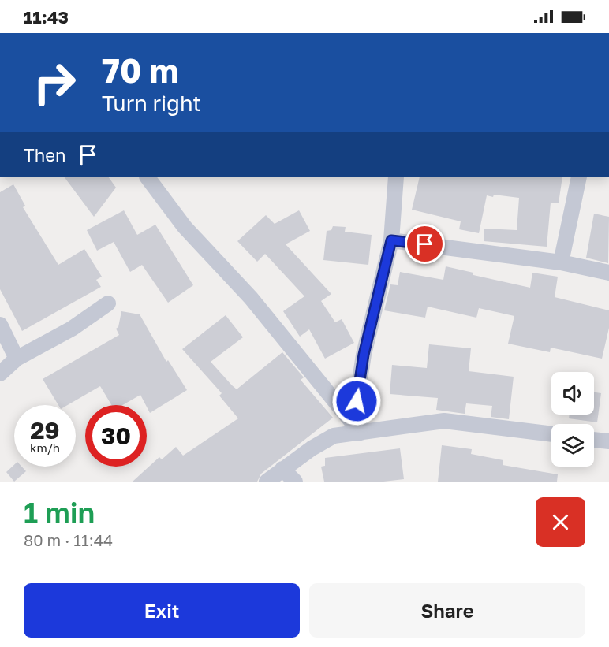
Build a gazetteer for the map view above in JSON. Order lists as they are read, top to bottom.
{
  "page": {
    "status": "11:43",
    "turn": ["70 m", "Turn right"],
    "then": "Then",
    "speed": "29 km/h",
    "limit": "30",
    "heading": ["1 min", "80 m · 11:44"],
    "buttons": ["Exit", "Share"]
  }
}
